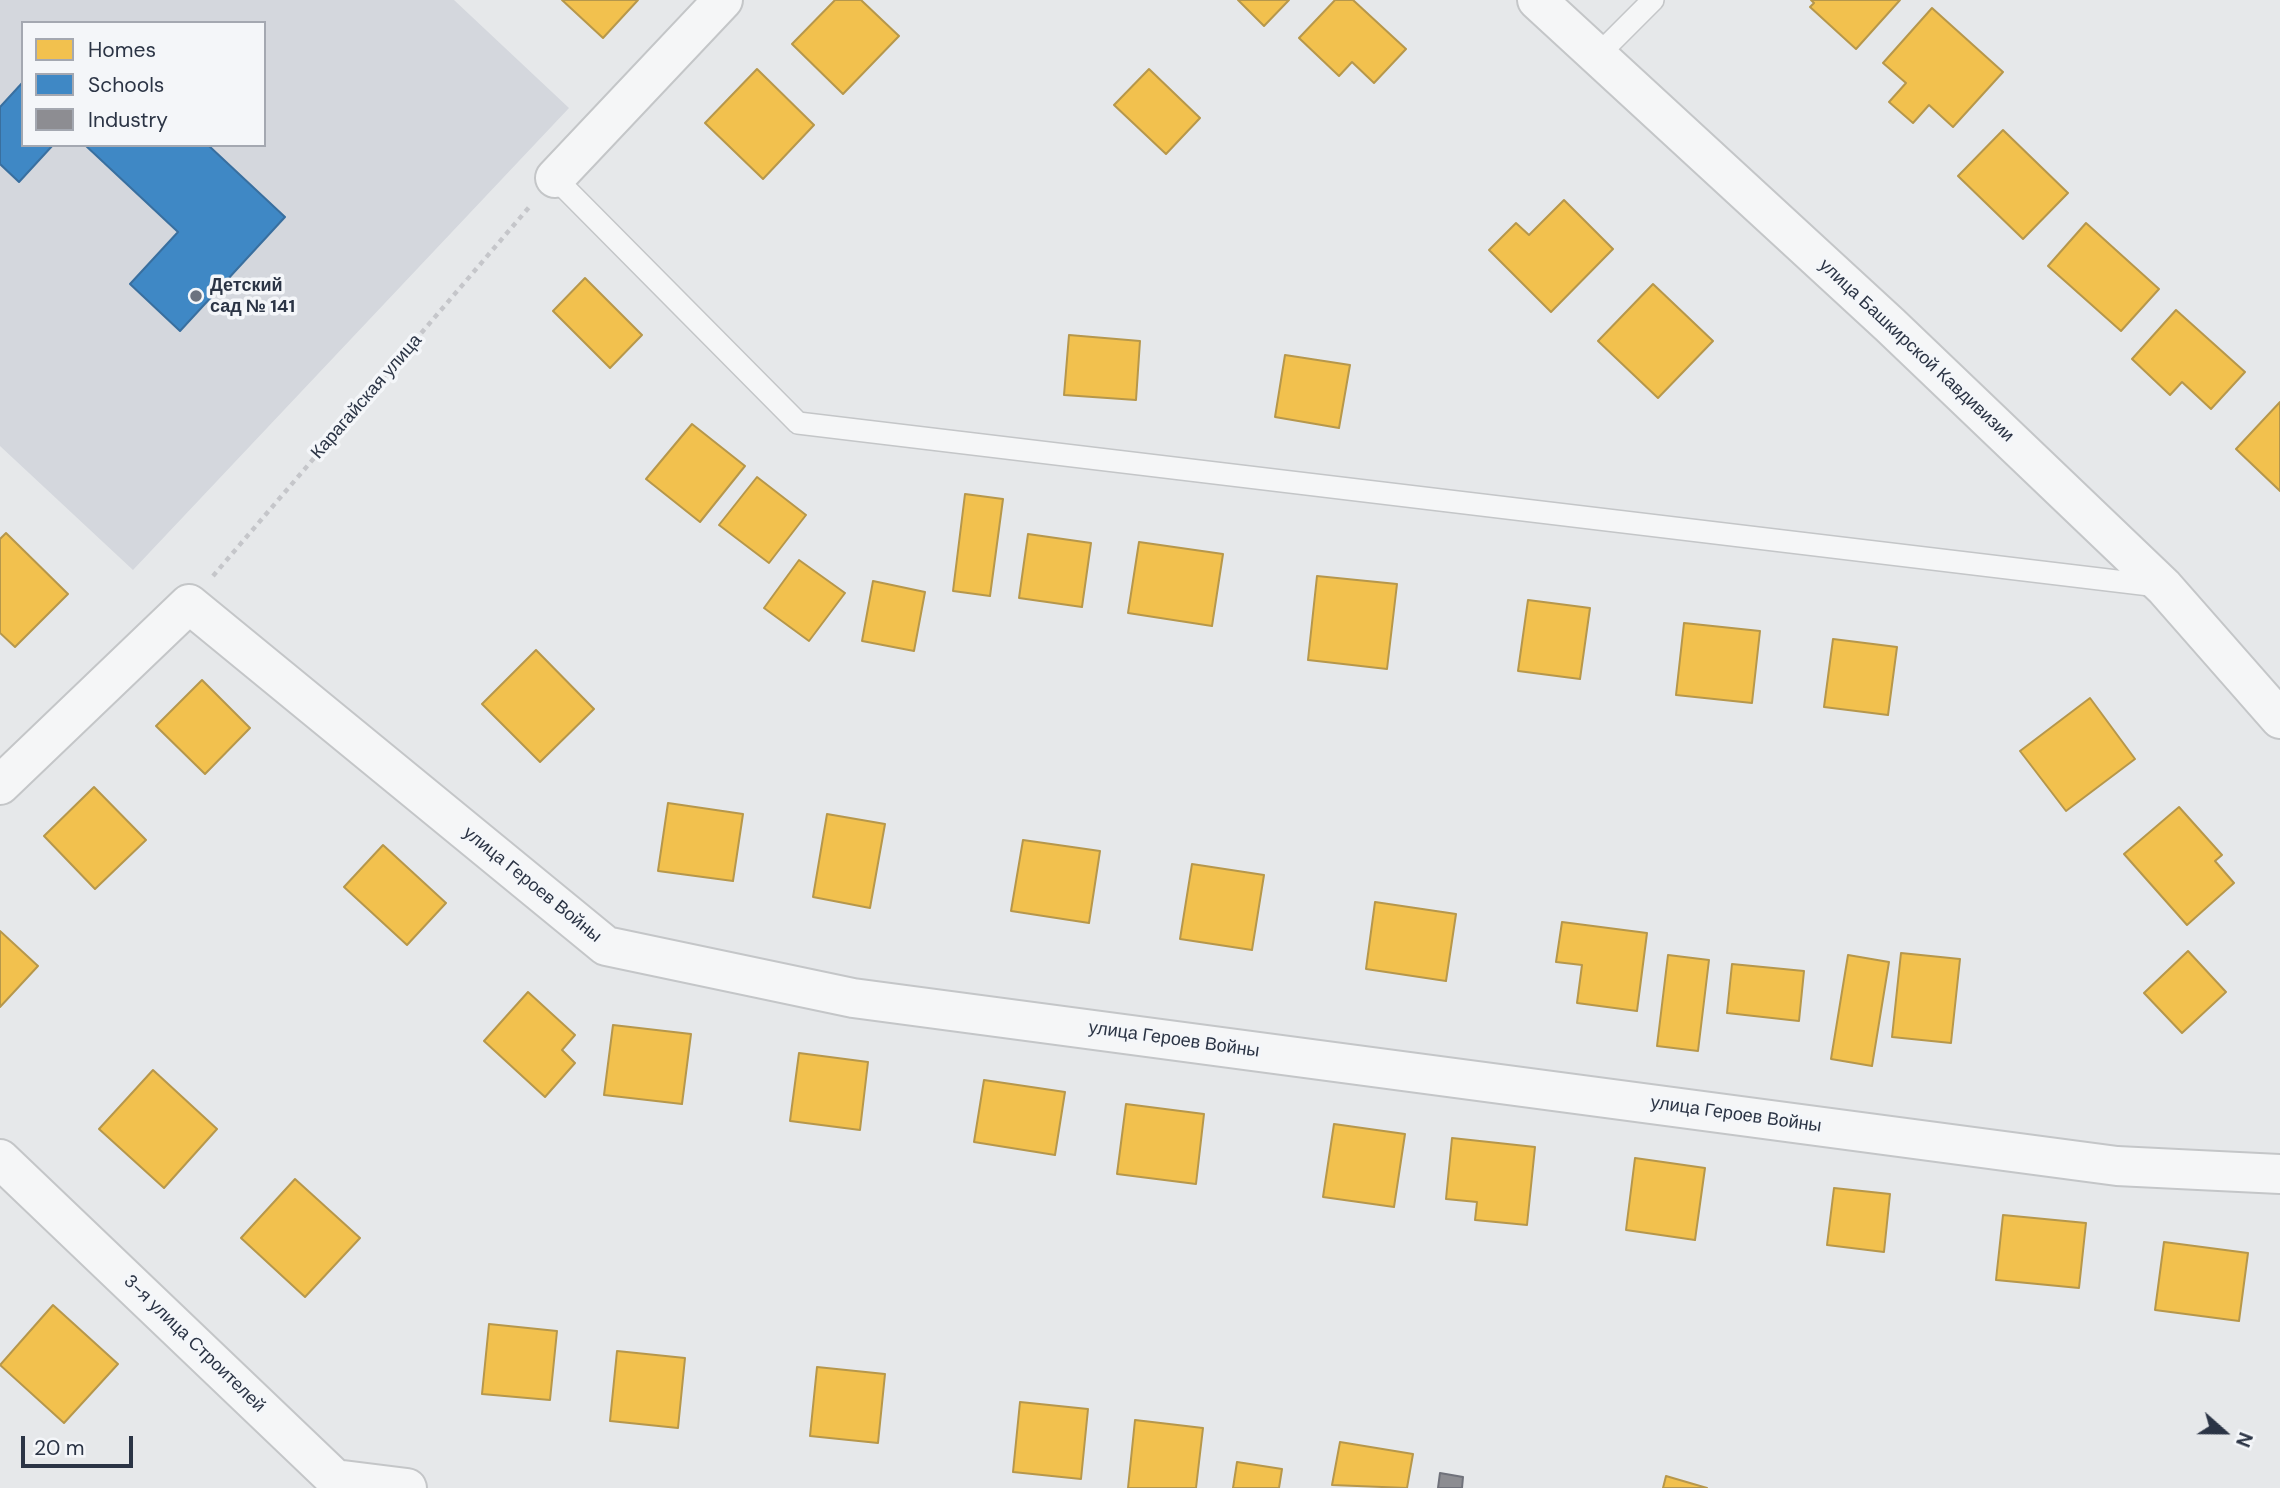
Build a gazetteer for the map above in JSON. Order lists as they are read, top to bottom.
{
  "streets": {
    "street": ["улица Башкирской Кавдивизии", "улица Героев Войны", "3-я улица Строителей"],
    "path": ["Карагайская улица"]
  },
  "crossings": [
    ["Карагайская улица", "улица Героев Войны"]
  ],
  "places": ["Детский сад № 141"],
  "legend": ["Homes", "Schools", "Industry"],
  "scale_bar": "20 m",
  "north": "right"
}
